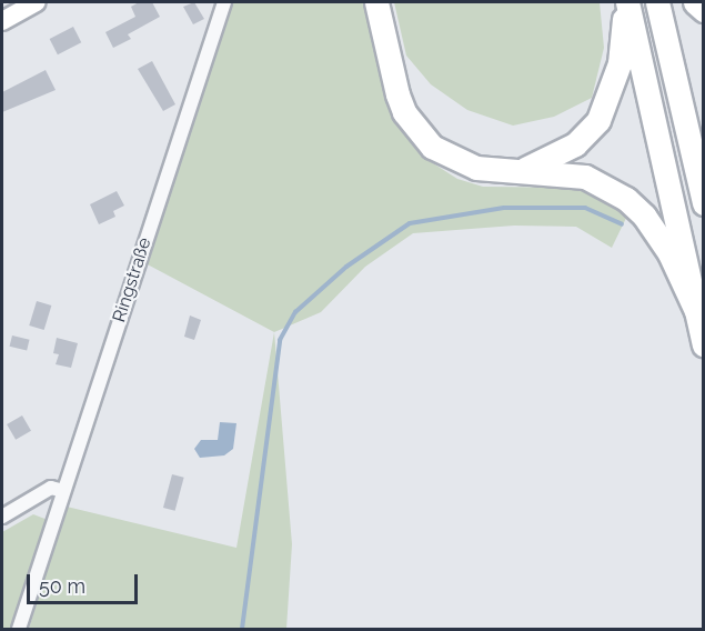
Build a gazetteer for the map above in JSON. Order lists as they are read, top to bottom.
{
  "streets": {
    "street": ["Ringstraße"]
  },
  "scale_bar": "50 m"
}
